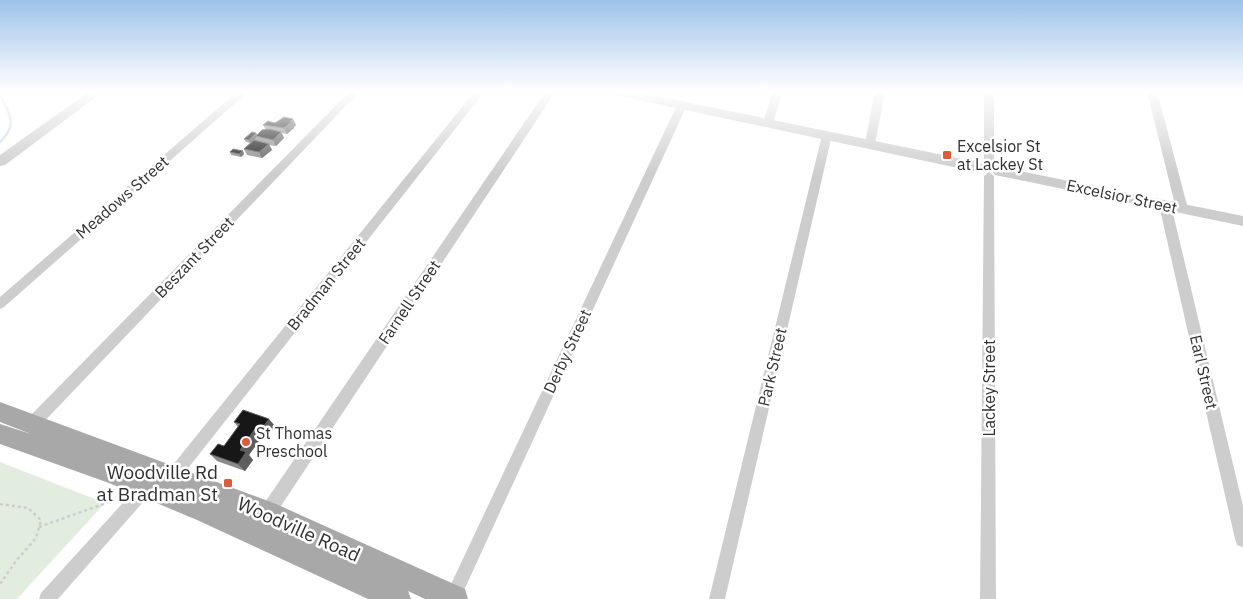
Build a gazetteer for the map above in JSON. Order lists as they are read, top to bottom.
{
  "streets": {
    "main road": ["Woodville Road"],
    "street": [
      "Excelsior Street",
      "Meadows Street",
      "Beszant Street",
      "Bradman Street",
      "Farnell Street",
      "Derby Street",
      "Park Street",
      "Earl Street",
      "Lackey Street"
    ]
  },
  "crossings": [
    ["Excelsior Street", "Park Street"],
    ["Excelsior Street", "Earl Street"],
    ["Excelsior Street", "Lackey Street"],
    ["Beszant Street", "Woodville Road"],
    ["Bradman Street", "Woodville Road"],
    ["Farnell Street", "Woodville Road"],
    ["Derby Street", "Woodville Road"]
  ],
  "places": {
    "transit": ["Excelsior St at Lackey St", "Woodville Rd at Bradman St"],
    "other": ["St Thomas Preschool"]
  }
}
